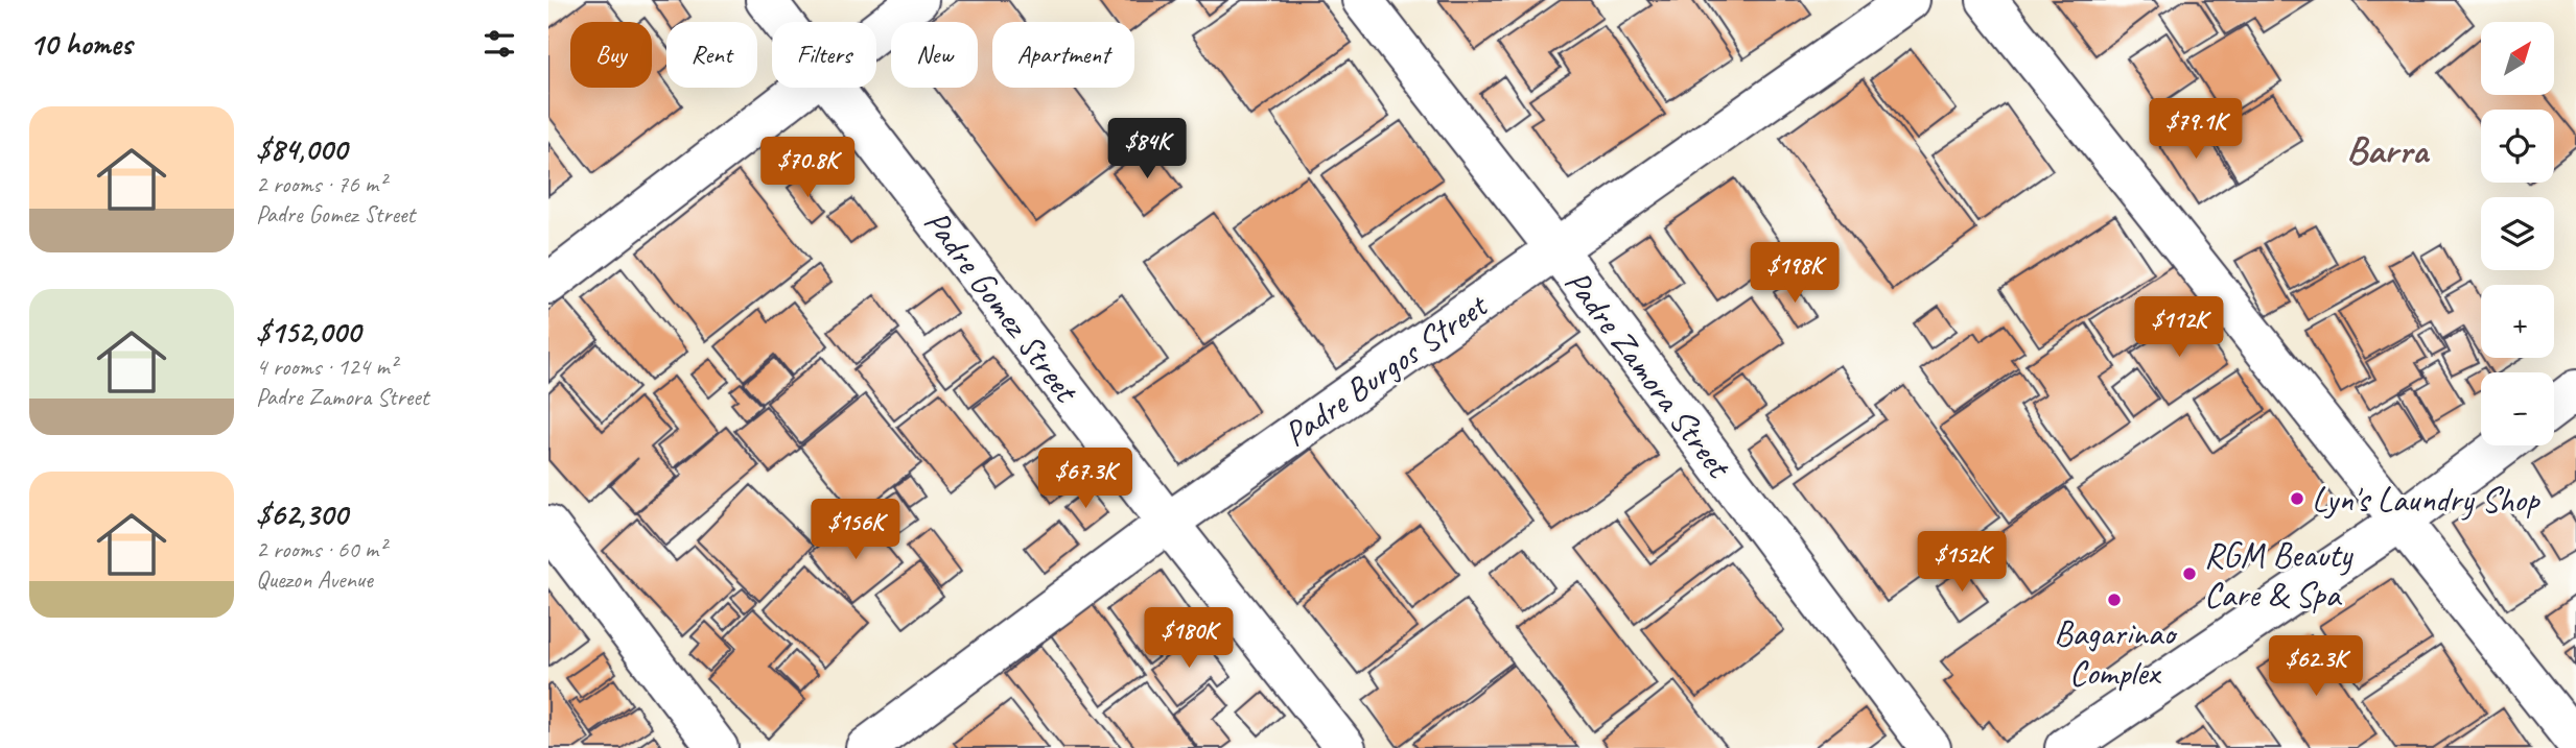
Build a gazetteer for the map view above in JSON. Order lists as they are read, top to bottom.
{
  "streets": {
    "street": ["Padre Gomez Street", "Padre Burgos Street", "Padre Zamora Street"]
  },
  "crossings": [
    ["Padre Gomez Street", "Padre Burgos Street"],
    ["Padre Burgos Street", "Padre Zamora Street"]
  ],
  "districts": ["Barra"],
  "places": ["Lyn's Laundry Shop", "RGM Beauty Care & Spa", "Bagarinao Complex"],
  "north": "top right",
  "page": {
    "heading": "10 homes",
    "map_buttons": ["+", "−"],
    "chip": [
      "Buy",
      "Rent",
      "Filters",
      "New",
      "Apartment"
    ],
    "list": [
      {
        "name": "$84,000",
        "note": "2 rooms · 76 m² · Padre Gomez Street"
      },
      {
        "name": "$152,000",
        "note": "4 rooms · 124 m² · Padre Zamora Street"
      },
      {
        "name": "$62,300",
        "note": "2 rooms · 60 m² · Quezon Avenue"
      }
    ],
    "price": [
      "$79.1K",
      "$84K",
      "$70.8K",
      "$198K",
      "$112K",
      "$67.3K",
      "$156K",
      "$152K",
      "$180K",
      "$62.3K"
    ]
  }
}
